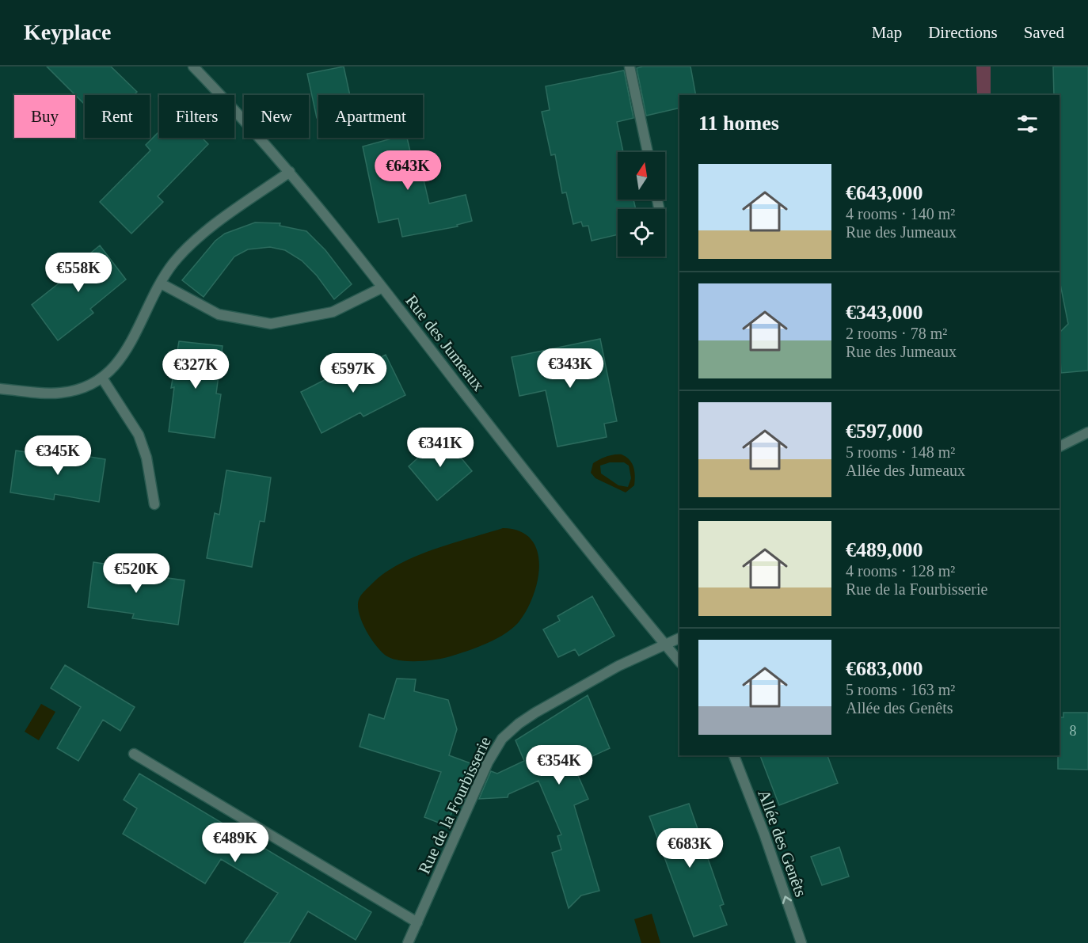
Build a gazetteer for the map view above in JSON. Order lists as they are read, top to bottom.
{
  "streets": {
    "street": ["Rue des Jumeaux", "Rue de la Fourbisserie", "Allée des Genêts"]
  },
  "crossings": [
    ["Rue des Jumeaux", "Rue de la Fourbisserie"]
  ],
  "one_way": ["Allée des Genêts"],
  "house_numbers": ["8"],
  "north": "top",
  "page": {
    "header": "Keyplace",
    "nav": ["Map", "Directions", "Saved"],
    "chip": [
      "Buy",
      "Rent",
      "Filters",
      "New",
      "Apartment"
    ],
    "heading": "11 homes",
    "price": [
      "€643K",
      "€558K",
      "€343K",
      "€327K",
      "€597K",
      "€341K",
      "€345K",
      "€520K",
      "€354K",
      "€489K",
      "€683K"
    ],
    "list": [
      {
        "name": "€643,000",
        "note": "4 rooms · 140 m² · Rue des Jumeaux"
      },
      {
        "name": "€343,000",
        "note": "2 rooms · 78 m² · Rue des Jumeaux"
      },
      {
        "name": "€597,000",
        "note": "5 rooms · 148 m² · Allée des Jumeaux"
      },
      {
        "name": "€489,000",
        "note": "4 rooms · 128 m² · Rue de la Fourbisserie"
      },
      {
        "name": "€683,000",
        "note": "5 rooms · 163 m² · Allée des Genêts"
      }
    ]
  }
}
